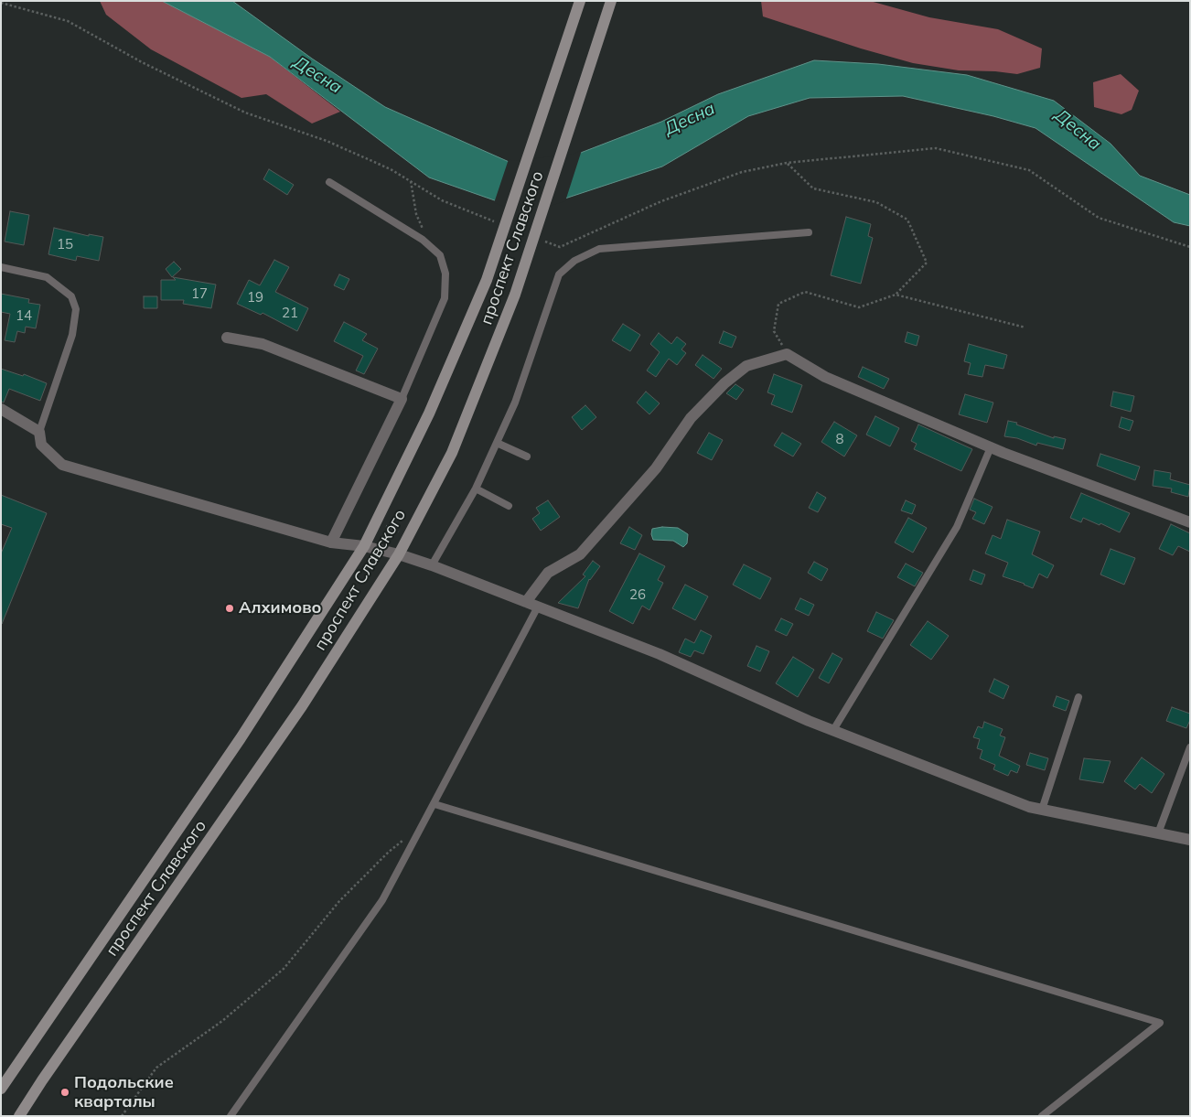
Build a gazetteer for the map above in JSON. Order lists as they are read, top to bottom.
{
  "streets": {
    "main road": ["проспект Славского"]
  },
  "water": ["Десна"],
  "places": ["Алхимово", "Подольские кварталы"],
  "house_numbers": [
    "15",
    "17",
    "19",
    "21",
    "14",
    "8",
    "26"
  ]
}
